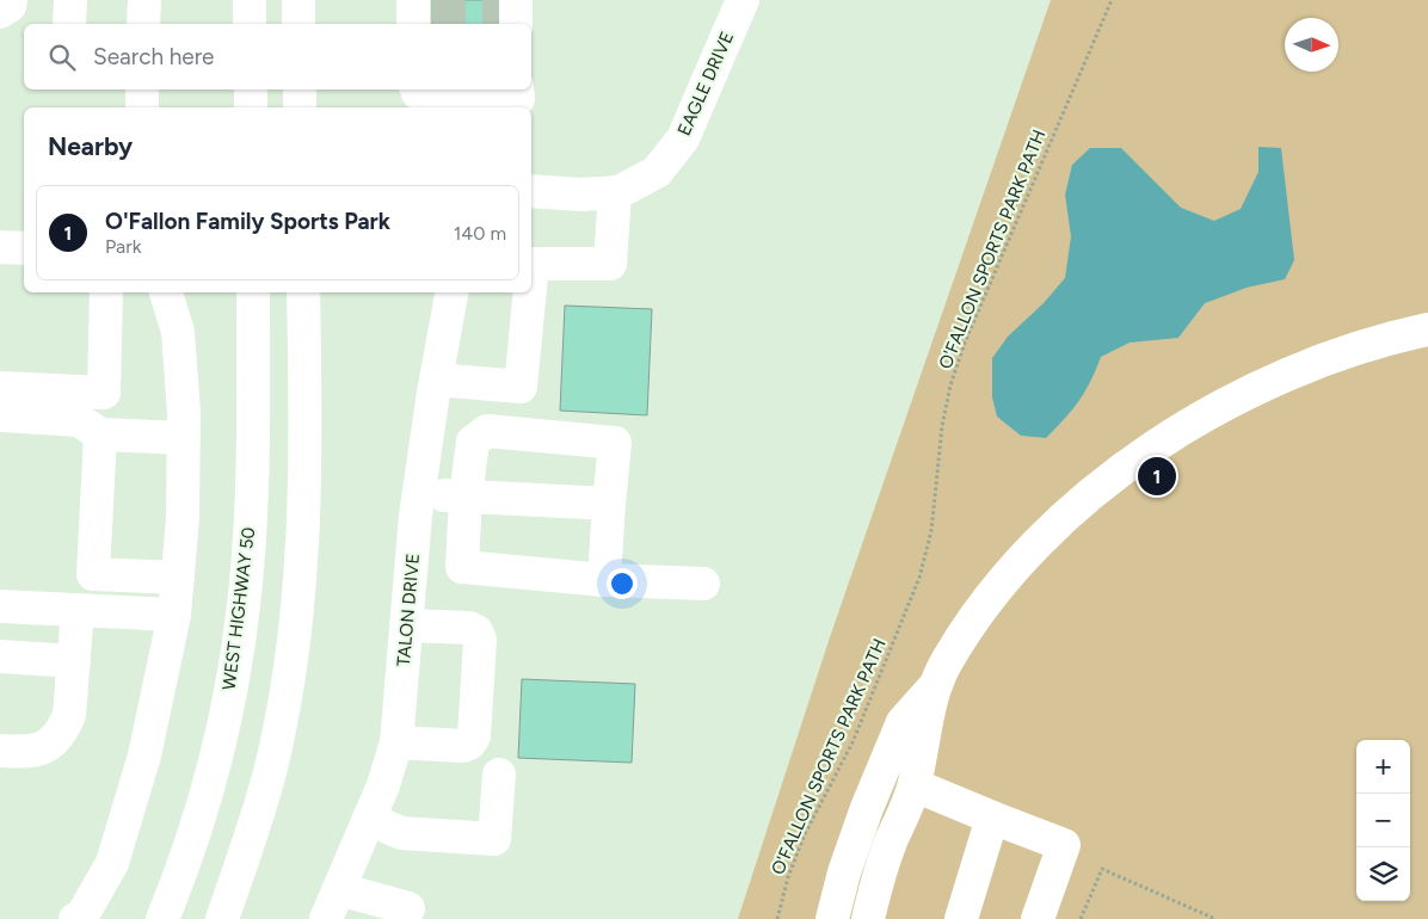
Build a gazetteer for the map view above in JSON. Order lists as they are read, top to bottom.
{
  "streets": {
    "street": ["EAGLE DRIVE", "WEST HIGHWAY 50", "TALON DRIVE"],
    "path": ["O'FALLON SPORTS PARK PATH"]
  },
  "north": "right",
  "page": {
    "search": "Search here",
    "heading": "Nearby",
    "list": [
      {
        "mark": "1",
        "name": "O'Fallon Family Sports Park",
        "note": "Park",
        "value": "140 m"
      }
    ],
    "pins": "1",
    "map_buttons": ["+", "−"]
  }
}
